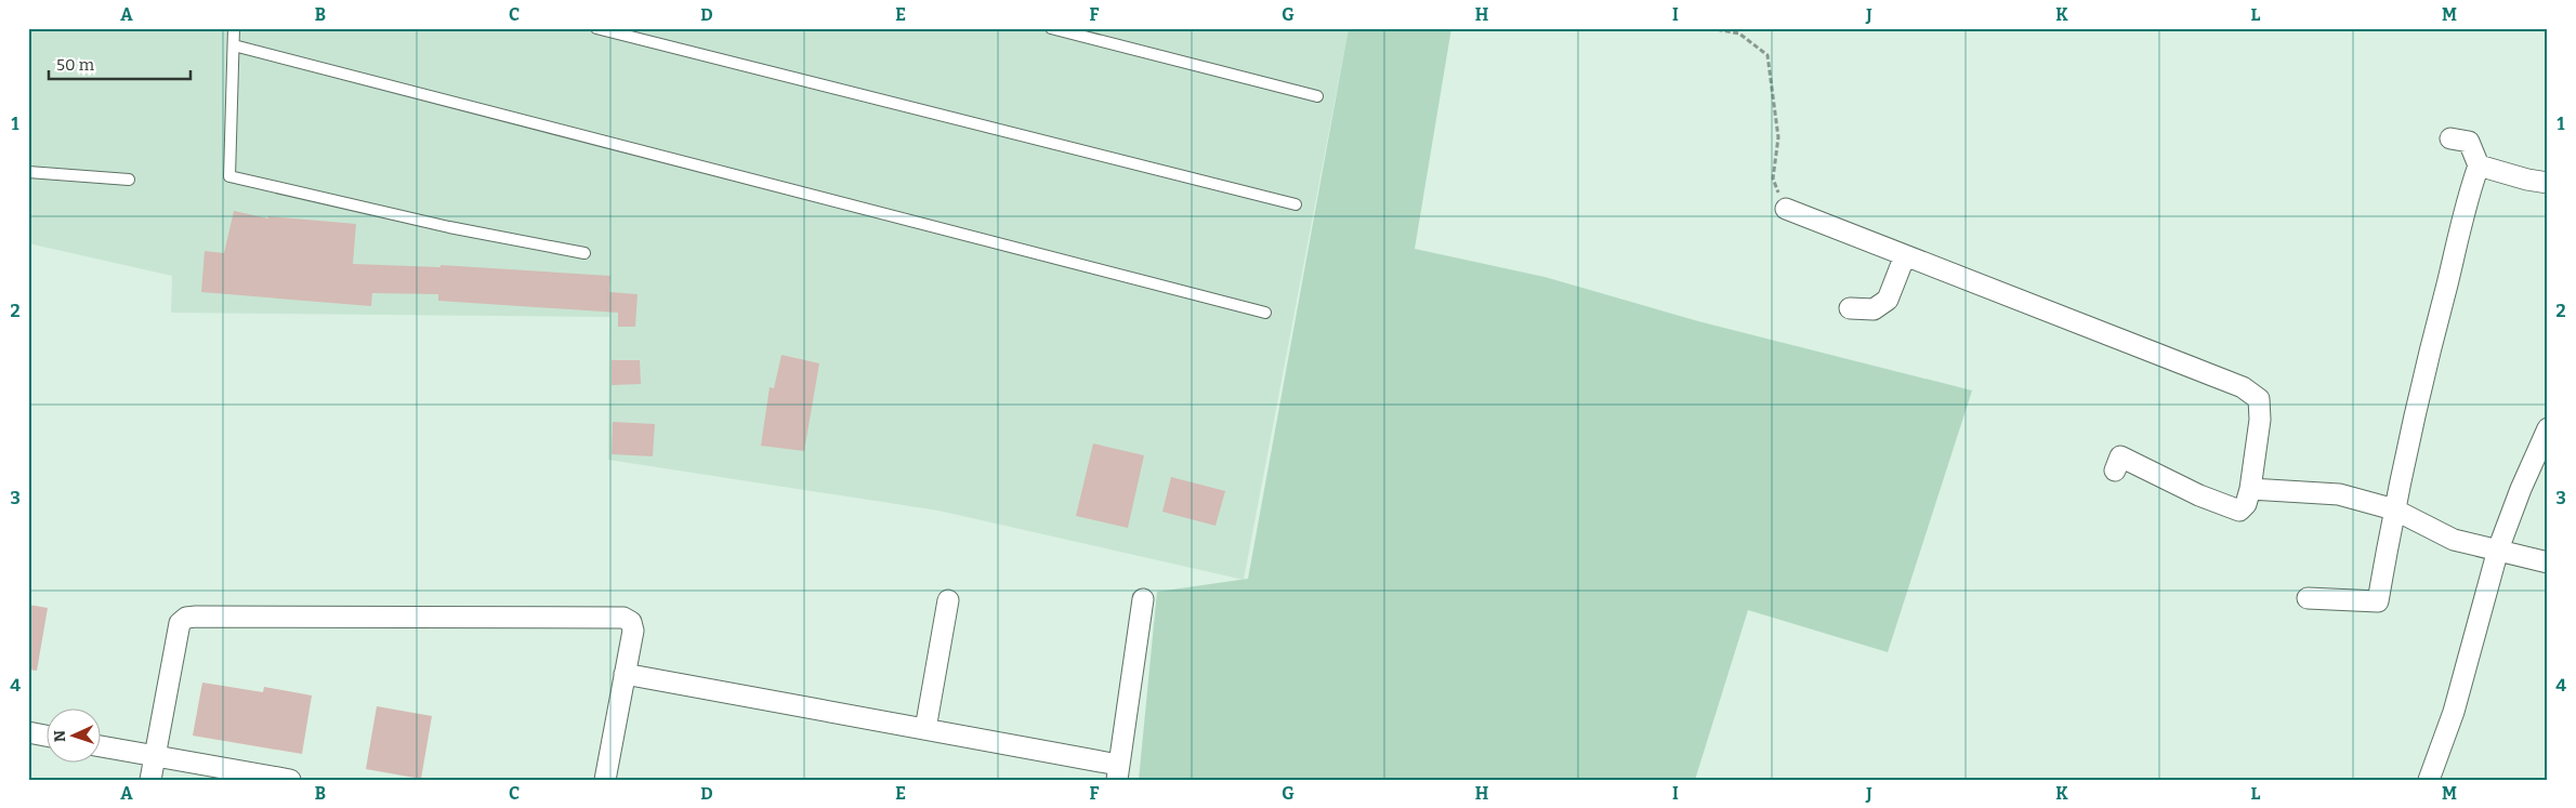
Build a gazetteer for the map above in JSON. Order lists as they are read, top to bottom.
{
  "scale_bar": "50 m",
  "north": "left",
  "grid": {
    "columns": [
      "A",
      "B",
      "C",
      "D",
      "E",
      "F",
      "G",
      "H",
      "I",
      "J",
      "K",
      "L",
      "M"
    ],
    "rows": [
      "1",
      "2",
      "3",
      "4"
    ]
  }
}
